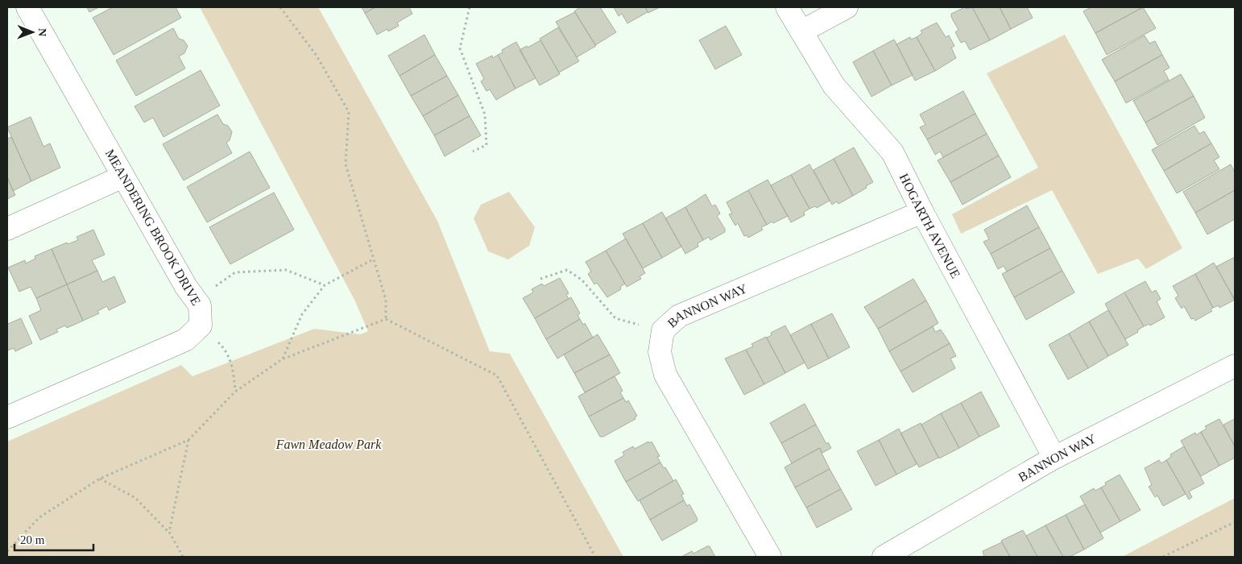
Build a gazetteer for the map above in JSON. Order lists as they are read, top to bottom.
{
  "streets": {
    "street": ["HOGARTH AVENUE", "MEANDERING BROOK DRIVE", "BANNON WAY"]
  },
  "crossings": [
    ["HOGARTH AVENUE", "BANNON WAY"]
  ],
  "parks": ["Fawn Meadow Park"],
  "scale_bar": "20 m",
  "north": "right"
}
